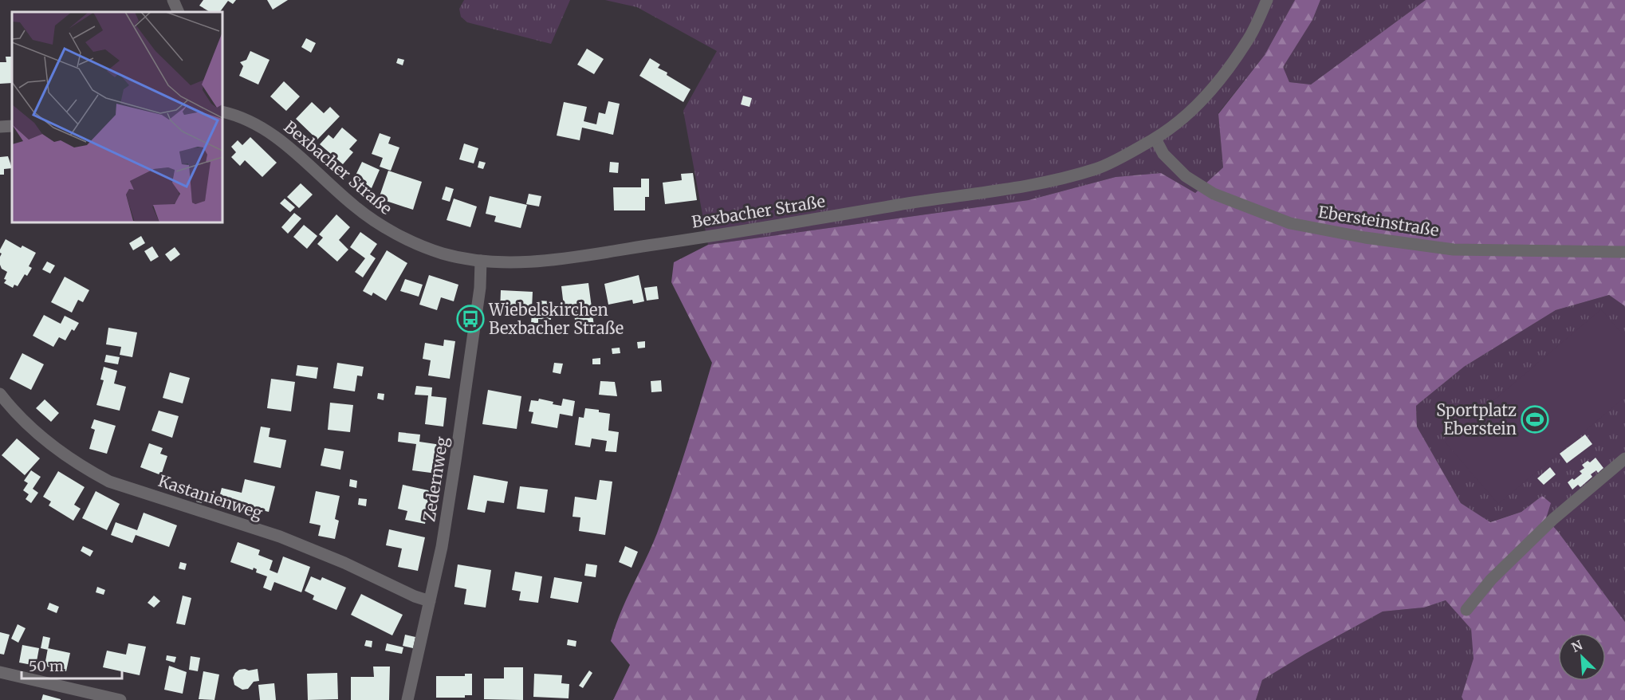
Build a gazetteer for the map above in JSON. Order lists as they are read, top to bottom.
{
  "streets": {
    "street": [
      "Bexbacher Straße",
      "Ebersteinstraße",
      "Zedernweg",
      "Kastanienweg"
    ]
  },
  "crossings": [
    ["Bexbacher Straße", "Ebersteinstraße"],
    ["Bexbacher Straße", "Zedernweg"],
    ["Zedernweg", "Kastanienweg"]
  ],
  "places": {
    "bus stop": ["Wiebelskirchen Bexbacher Straße"],
    "sports": ["Sportplatz Eberstein"]
  },
  "scale_bar": "50 m",
  "north": "top left"
}
